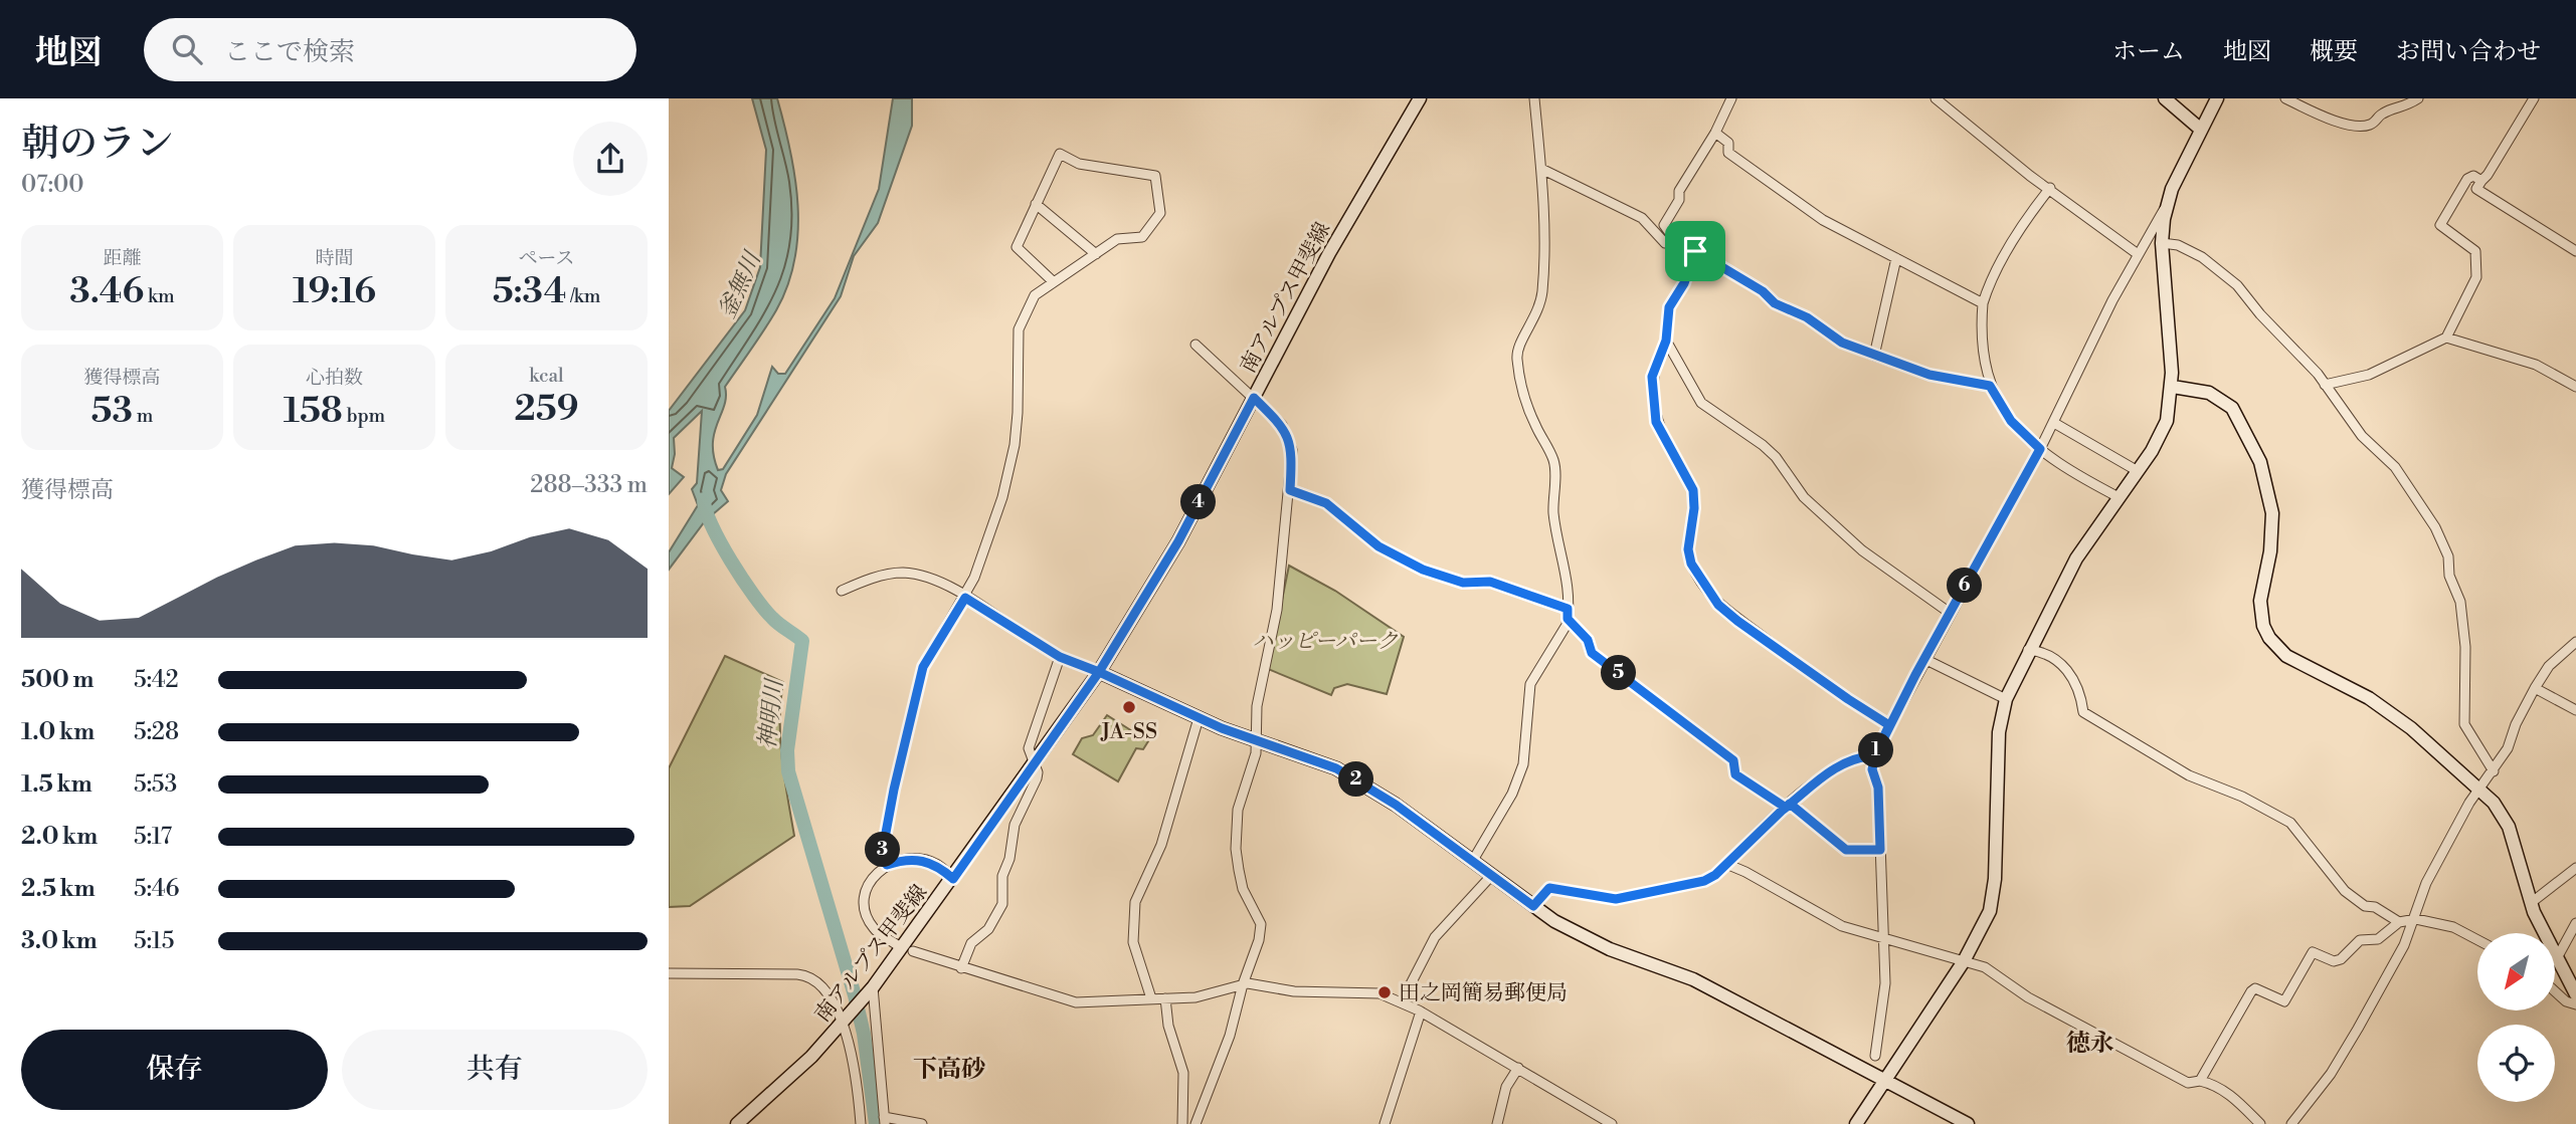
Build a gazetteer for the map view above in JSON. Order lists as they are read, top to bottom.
{
  "streets": {
    "street": ["南アルプス甲斐線"]
  },
  "districts": ["徳永", "下高砂"],
  "water": ["釜無川", "神明川"],
  "parks": ["ハッピーパーク"],
  "places": ["JA-SS", "田之岡簡易郵便局"],
  "north": "bottom left",
  "page": {
    "header": "地図",
    "search": "ここで検索",
    "nav": [
      "ホーム",
      "地図",
      "概要",
      "お問い合わせ"
    ],
    "heading": ["朝のラン", "07:00"],
    "stats": [
      ["距離", "3.46 km"],
      ["時間", "19:16"],
      ["ペース", "5:34 /km"],
      ["獲得標高", "53 m"],
      ["心拍数", "158 bpm"],
      ["kcal", "259"]
    ],
    "chart": ["獲得標高", "288–333 m"],
    "pins": [
      "4",
      "6",
      "5",
      "1",
      "2",
      "3"
    ],
    "list": [
      {
        "name": "500 m",
        "note": "5:42"
      },
      {
        "name": "1.0 km",
        "note": "5:28"
      },
      {
        "name": "1.5 km",
        "note": "5:53"
      },
      {
        "name": "2.0 km",
        "note": "5:17"
      },
      {
        "name": "2.5 km",
        "note": "5:46"
      },
      {
        "name": "3.0 km",
        "note": "5:15"
      }
    ],
    "buttons": ["保存", "共有"]
  }
}
